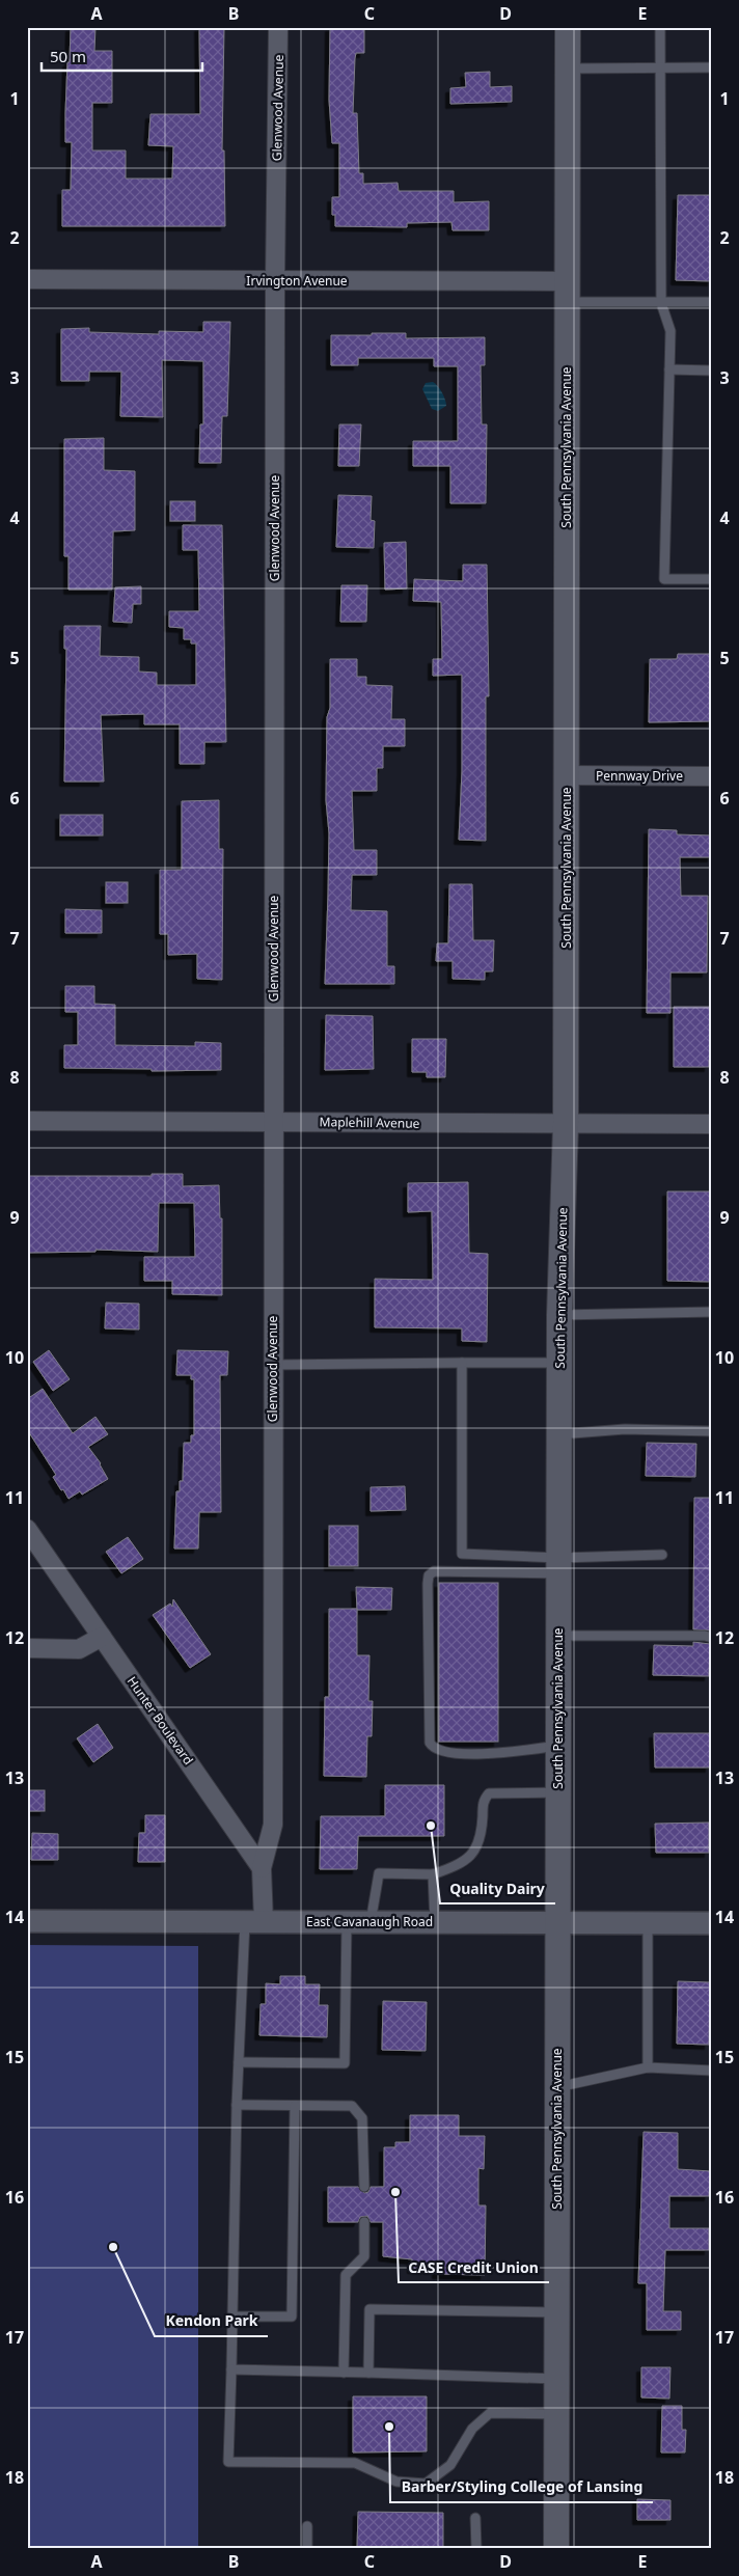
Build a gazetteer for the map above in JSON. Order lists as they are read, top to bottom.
{
  "streets": {
    "main road": ["South Pennsylvania Avenue"],
    "street": [
      "Glenwood Avenue",
      "Irvington Avenue",
      "Pennway Drive",
      "Maplehill Avenue",
      "Hunter Boulevard",
      "East Cavanaugh Road"
    ]
  },
  "crossings": [
    ["Glenwood Avenue", "Irvington Avenue"],
    ["Glenwood Avenue", "Maplehill Avenue"],
    ["Glenwood Avenue", "Hunter Boulevard"],
    ["Irvington Avenue", "South Pennsylvania Avenue"],
    ["South Pennsylvania Avenue", "Pennway Drive"],
    ["South Pennsylvania Avenue", "Maplehill Avenue"],
    ["South Pennsylvania Avenue", "East Cavanaugh Road"]
  ],
  "places": [
    "Quality Dairy",
    "CASE Credit Union",
    "Kendon Park",
    "Barber/Styling College of Lansing"
  ],
  "scale_bar": "50 m",
  "grid": {
    "columns": [
      "A",
      "B",
      "C",
      "D",
      "E"
    ],
    "rows": [
      "1",
      "2",
      "3",
      "4",
      "5",
      "6",
      "7",
      "8",
      "9",
      "10",
      "11",
      "12",
      "13",
      "14",
      "15",
      "16",
      "17",
      "18"
    ]
  }
}
